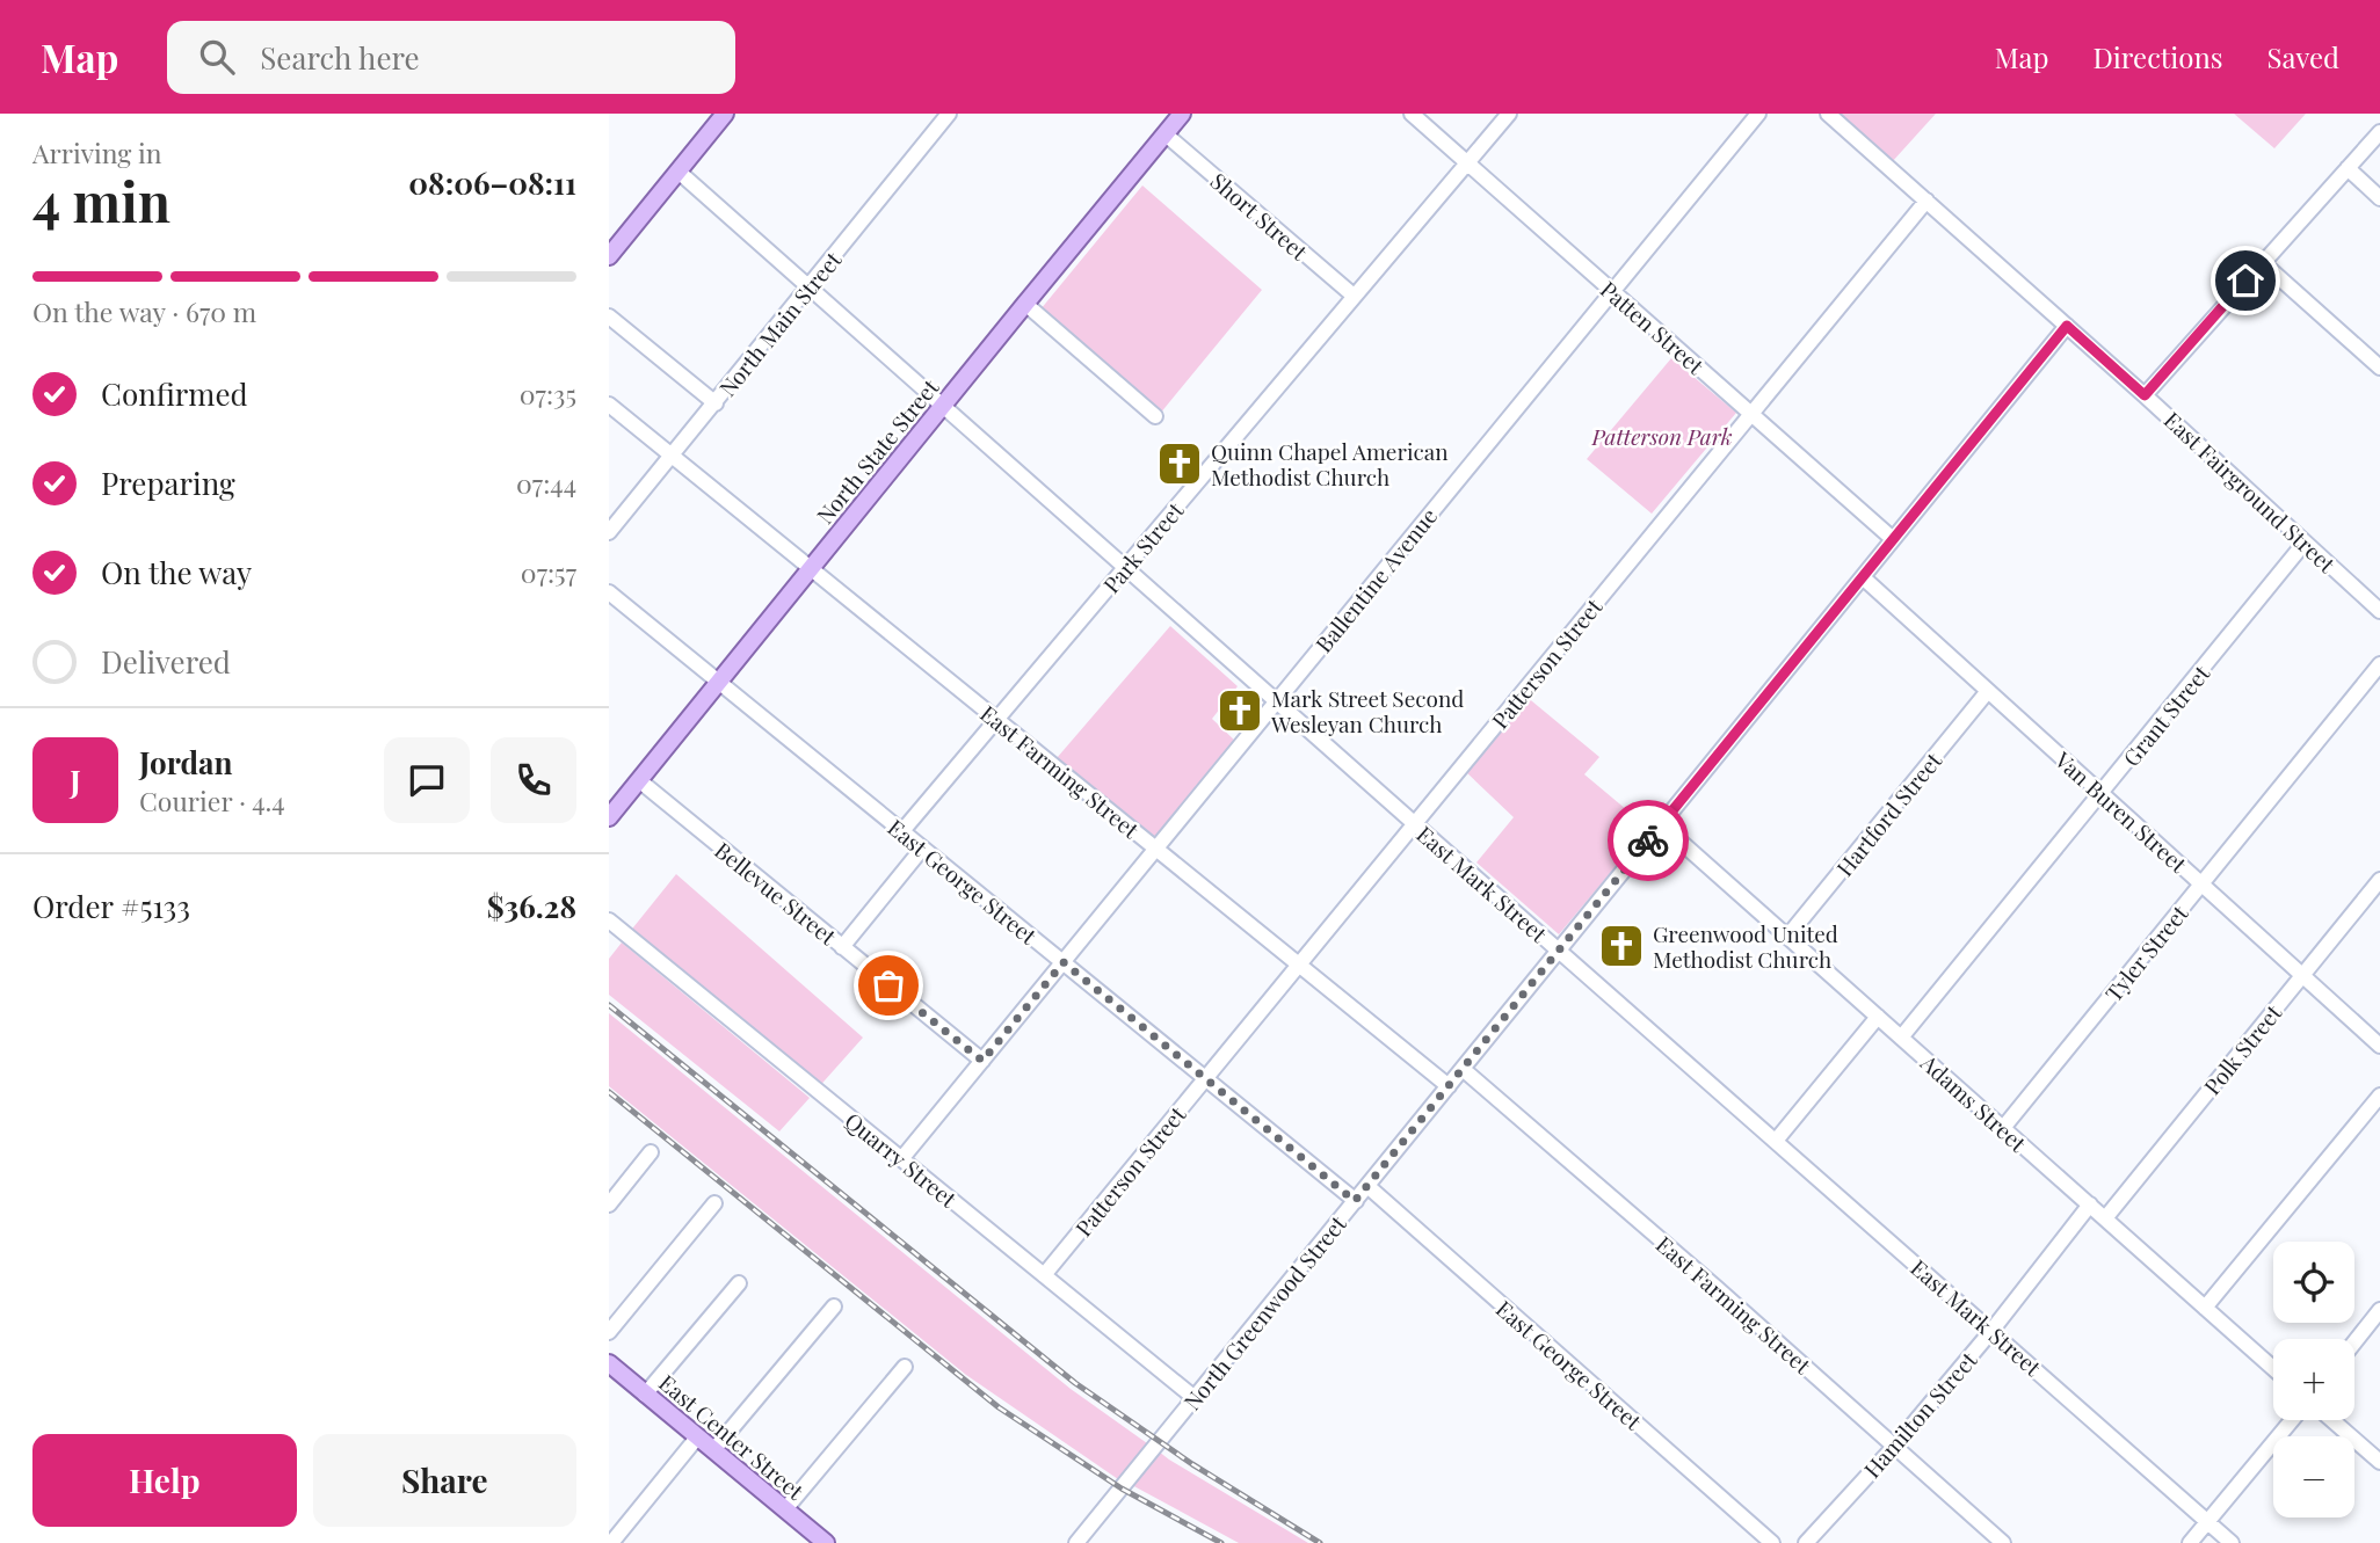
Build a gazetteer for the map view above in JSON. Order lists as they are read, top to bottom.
{
  "streets": {
    "main road": ["North State Street", "East Center Street"],
    "street": [
      "Short Street",
      "North Main Street",
      "Patten Street",
      "East Fairground Street",
      "Park Street",
      "Ballentine Avenue",
      "Patterson Street",
      "Grant Street",
      "East Farming Street",
      "Van Buren Street",
      "Hartford Street",
      "East George Street",
      "East Mark Street",
      "Bellevue Street",
      "Tyler Street",
      "Polk Street",
      "Adams Street",
      "Quarry Street",
      "North Greenwood Street",
      "Hamilton Street"
    ]
  },
  "crossings": [
    ["Short Street", "North State Street"],
    ["Short Street", "Park Street"],
    ["North Main Street", "East Farming Street"],
    ["North Main Street", "East Mark Street"],
    ["Patten Street", "Park Street"],
    ["Patten Street", "Ballentine Avenue"],
    ["Patten Street", "Patterson Street"],
    ["Patten Street", "North Greenwood Street"],
    ["North State Street", "East Farming Street"],
    ["North State Street", "East George Street"],
    ["North State Street", "East Mark Street"],
    ["East Fairground Street", "Patterson Street"],
    ["East Fairground Street", "Grant Street"],
    ["East Fairground Street", "North Greenwood Street"],
    ["Park Street", "East Farming Street"],
    ["Park Street", "East George Street"],
    ["Park Street", "East Mark Street"],
    ["Ballentine Avenue", "East Farming Street"],
    ["Ballentine Avenue", "East George Street"],
    ["Ballentine Avenue", "East Mark Street"],
    ["Ballentine Avenue", "Bellevue Street"],
    ["Ballentine Avenue", "Quarry Street"],
    ["Patterson Street", "East Farming Street"],
    ["Patterson Street", "East George Street"],
    ["Patterson Street", "East Mark Street"],
    ["Patterson Street", "Quarry Street"],
    ["Grant Street", "Van Buren Street"],
    ["Grant Street", "Adams Street"],
    ["East Farming Street", "North Greenwood Street"],
    ["East Farming Street", "Hamilton Street"],
    ["Van Buren Street", "Hartford Street"],
    ["Van Buren Street", "Tyler Street"],
    ["Van Buren Street", "Polk Street"],
    ["Van Buren Street", "North Greenwood Street"],
    ["Hartford Street", "Adams Street"],
    ["East George Street", "North Greenwood Street"],
    ["East Mark Street", "North Greenwood Street"],
    ["East Mark Street", "Hamilton Street"],
    ["Tyler Street", "Adams Street"],
    ["Polk Street", "Adams Street"],
    ["Adams Street", "North Greenwood Street"],
    ["Adams Street", "Hamilton Street"],
    ["Quarry Street", "North Greenwood Street"]
  ],
  "parks": ["Patterson Park"],
  "places": {
    "church": ["Quinn Chapel American Methodist Church", "Mark Street Second Wesleyan Church", "Greenwood United Methodist Church"]
  },
  "page": {
    "header": "Map",
    "search": "Search here",
    "nav": ["Map", "Directions", "Saved"],
    "heading": ["4 min", "Arriving in", "08:06–08:11"],
    "panel": [
      "Jordan",
      "Courier · 4.4",
      "Order #5133",
      "$36.28"
    ],
    "bar": "On the way · 670 m",
    "list": [
      ["Confirmed", "07:35"],
      ["Preparing", "07:44"],
      ["On the way", "07:57"],
      "Delivered"
    ],
    "round": "J",
    "map_buttons": ["+", "−"],
    "buttons": ["Help", "Share"]
  }
}
